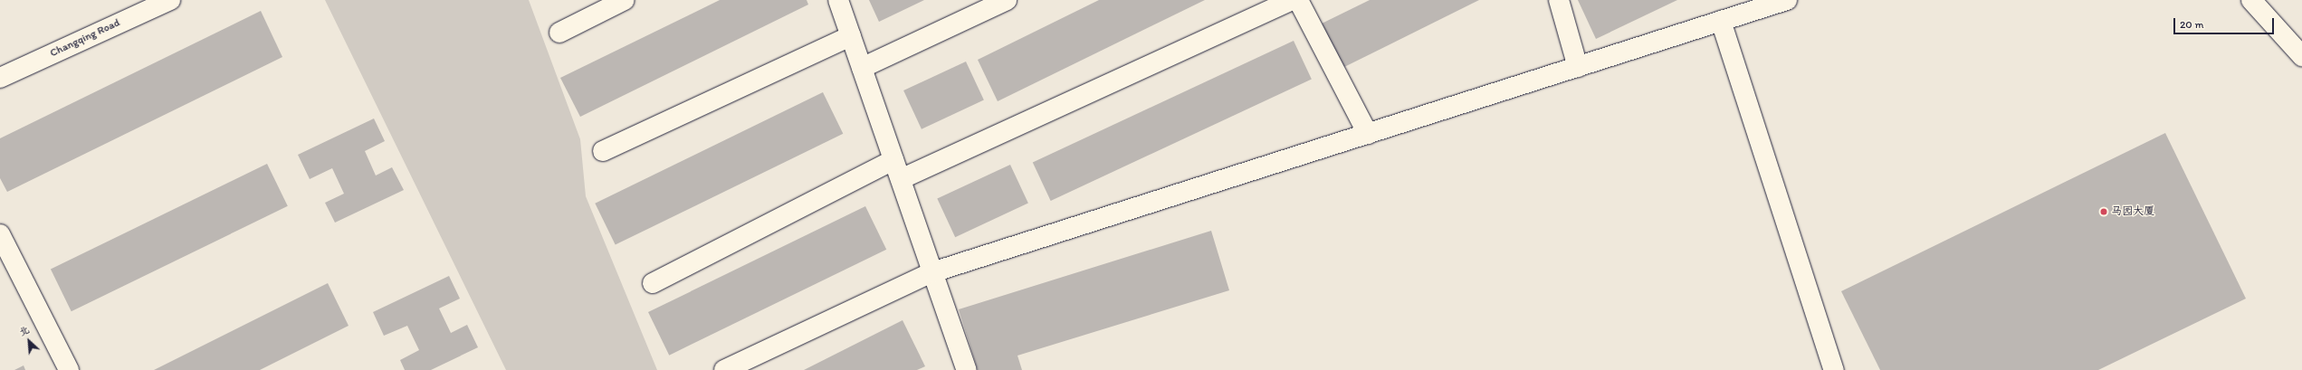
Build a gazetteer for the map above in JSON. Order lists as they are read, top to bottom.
{
  "streets": {
    "street": ["Changqing Road"]
  },
  "places": ["马园大厦"],
  "scale_bar": "20 m",
  "north": "top left"
}
